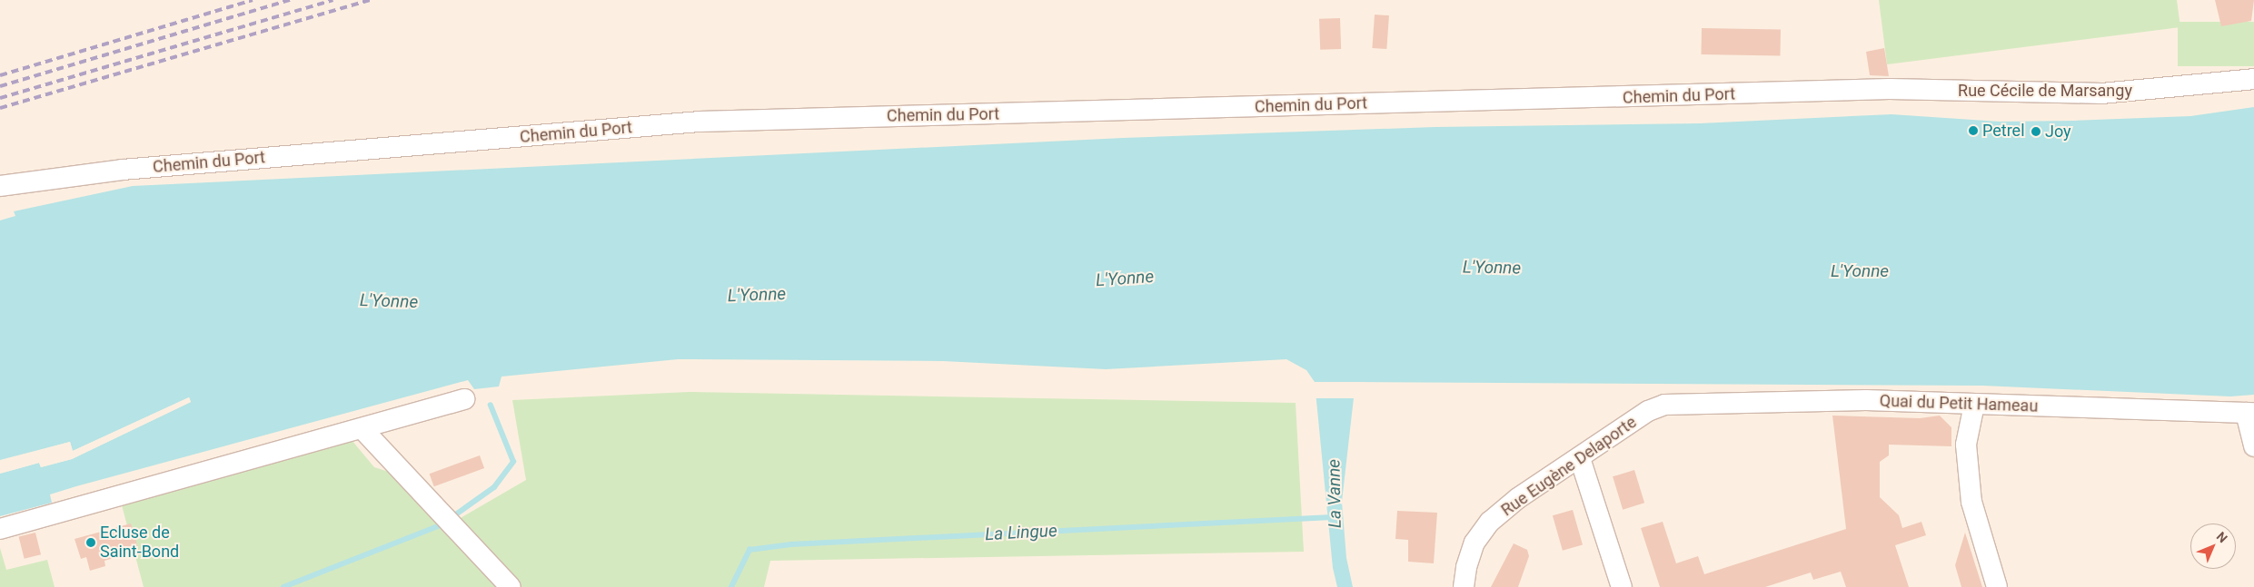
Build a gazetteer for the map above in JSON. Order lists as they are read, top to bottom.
{
  "streets": {
    "street": [
      "Rue Cécile de Marsangy",
      "Chemin du Port",
      "Quai du Petit Hameau",
      "Rue Eugène Delaporte"
    ]
  },
  "crossings": [
    ["Rue Cécile de Marsangy", "Chemin du Port"],
    ["Quai du Petit Hameau", "Rue Eugène Delaporte"]
  ],
  "water": ["L'Yonne", "La Vanne", "La Lingue"],
  "places": ["Petrel", "Joy", "Ecluse de Saint-Bond"],
  "north": "top right"
}
